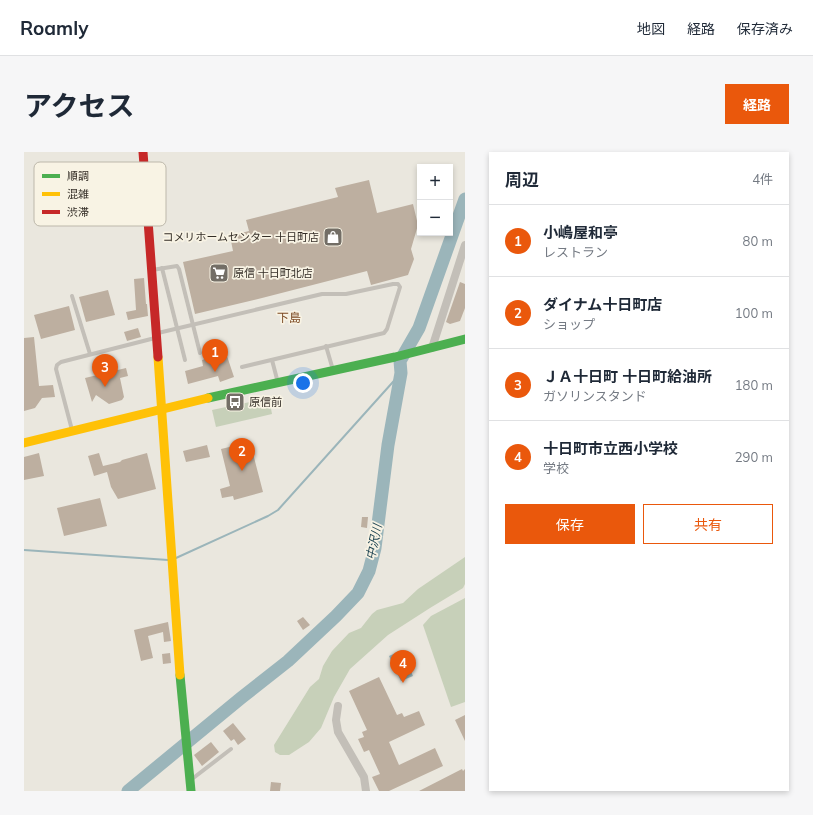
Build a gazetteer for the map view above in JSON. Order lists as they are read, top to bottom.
{
  "districts": ["下島"],
  "water": ["中沢川"],
  "places": {
    "shop": ["コメリホームセンター 十日町店"],
    "supermarket": ["原信 十日町北店"],
    "bus stop": ["原信前"]
  },
  "legend": ["順調", "混雑", "渋滞"],
  "page": {
    "header": "Roamly",
    "nav": ["地図", "経路", "保存済み"],
    "title": "アクセス",
    "buttons": [
      "経路",
      ["保存", "共有"]
    ],
    "heading": ["周辺", "4件"],
    "map_buttons": ["+", "−"],
    "list": [
      {
        "mark": "1",
        "name": "小嶋屋和亭",
        "note": "レストラン",
        "value": "80 m"
      },
      {
        "mark": "2",
        "name": "ダイナム十日町店",
        "note": "ショップ",
        "value": "100 m"
      },
      {
        "mark": "3",
        "name": "ＪＡ十日町 十日町給油所",
        "note": "ガソリンスタンド",
        "value": "180 m"
      },
      {
        "mark": "4",
        "name": "十日町市立西小学校",
        "note": "学校",
        "value": "290 m"
      }
    ],
    "pins": [
      "1",
      "3",
      "2",
      "4"
    ]
  }
}
